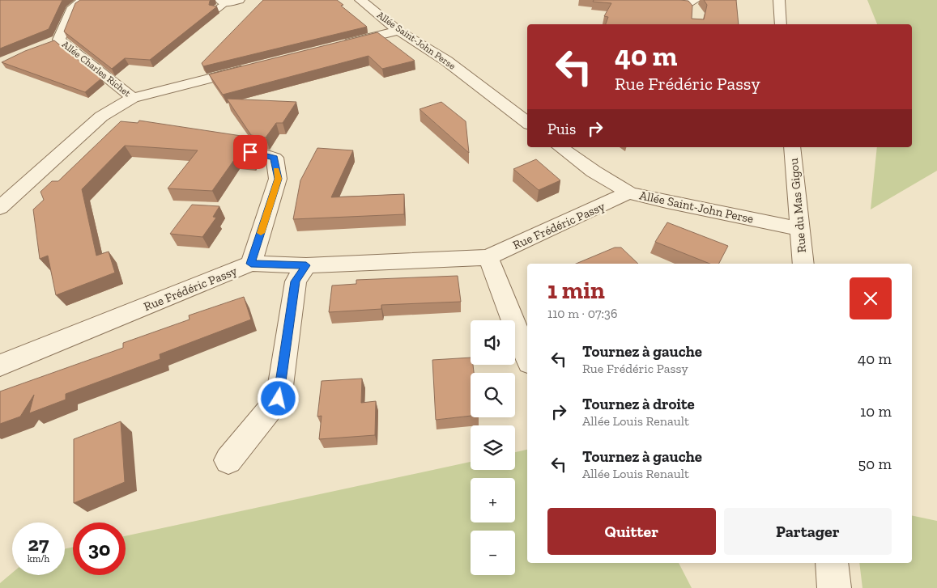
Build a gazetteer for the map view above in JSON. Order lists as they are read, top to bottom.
{
  "streets": {
    "street": [
      "Allée Saint-John Perse",
      "Allée Charles Richet",
      "Rue du Mas Gigou",
      "Rue Frédéric Passy"
    ]
  },
  "crossings": [
    ["Allée Saint-John Perse", "Rue du Mas Gigou"],
    ["Allée Saint-John Perse", "Rue Frédéric Passy"]
  ],
  "page": {
    "turn": ["40 m", "Rue Frédéric Passy"],
    "then": "Puis",
    "heading": ["1 min", "110 m · 07:36"],
    "map_buttons": ["+", "−"],
    "list": [
      {
        "name": "Tournez à gauche",
        "note": "Rue Frédéric Passy",
        "value": "40 m"
      },
      {
        "name": "Tournez à droite",
        "note": "Allée Louis Renault",
        "value": "10 m"
      },
      {
        "name": "Tournez à gauche",
        "note": "Allée Louis Renault",
        "value": "50 m"
      }
    ],
    "buttons": ["Quitter", "Partager"],
    "speed": "27 km/h",
    "limit": "30"
  }
}
